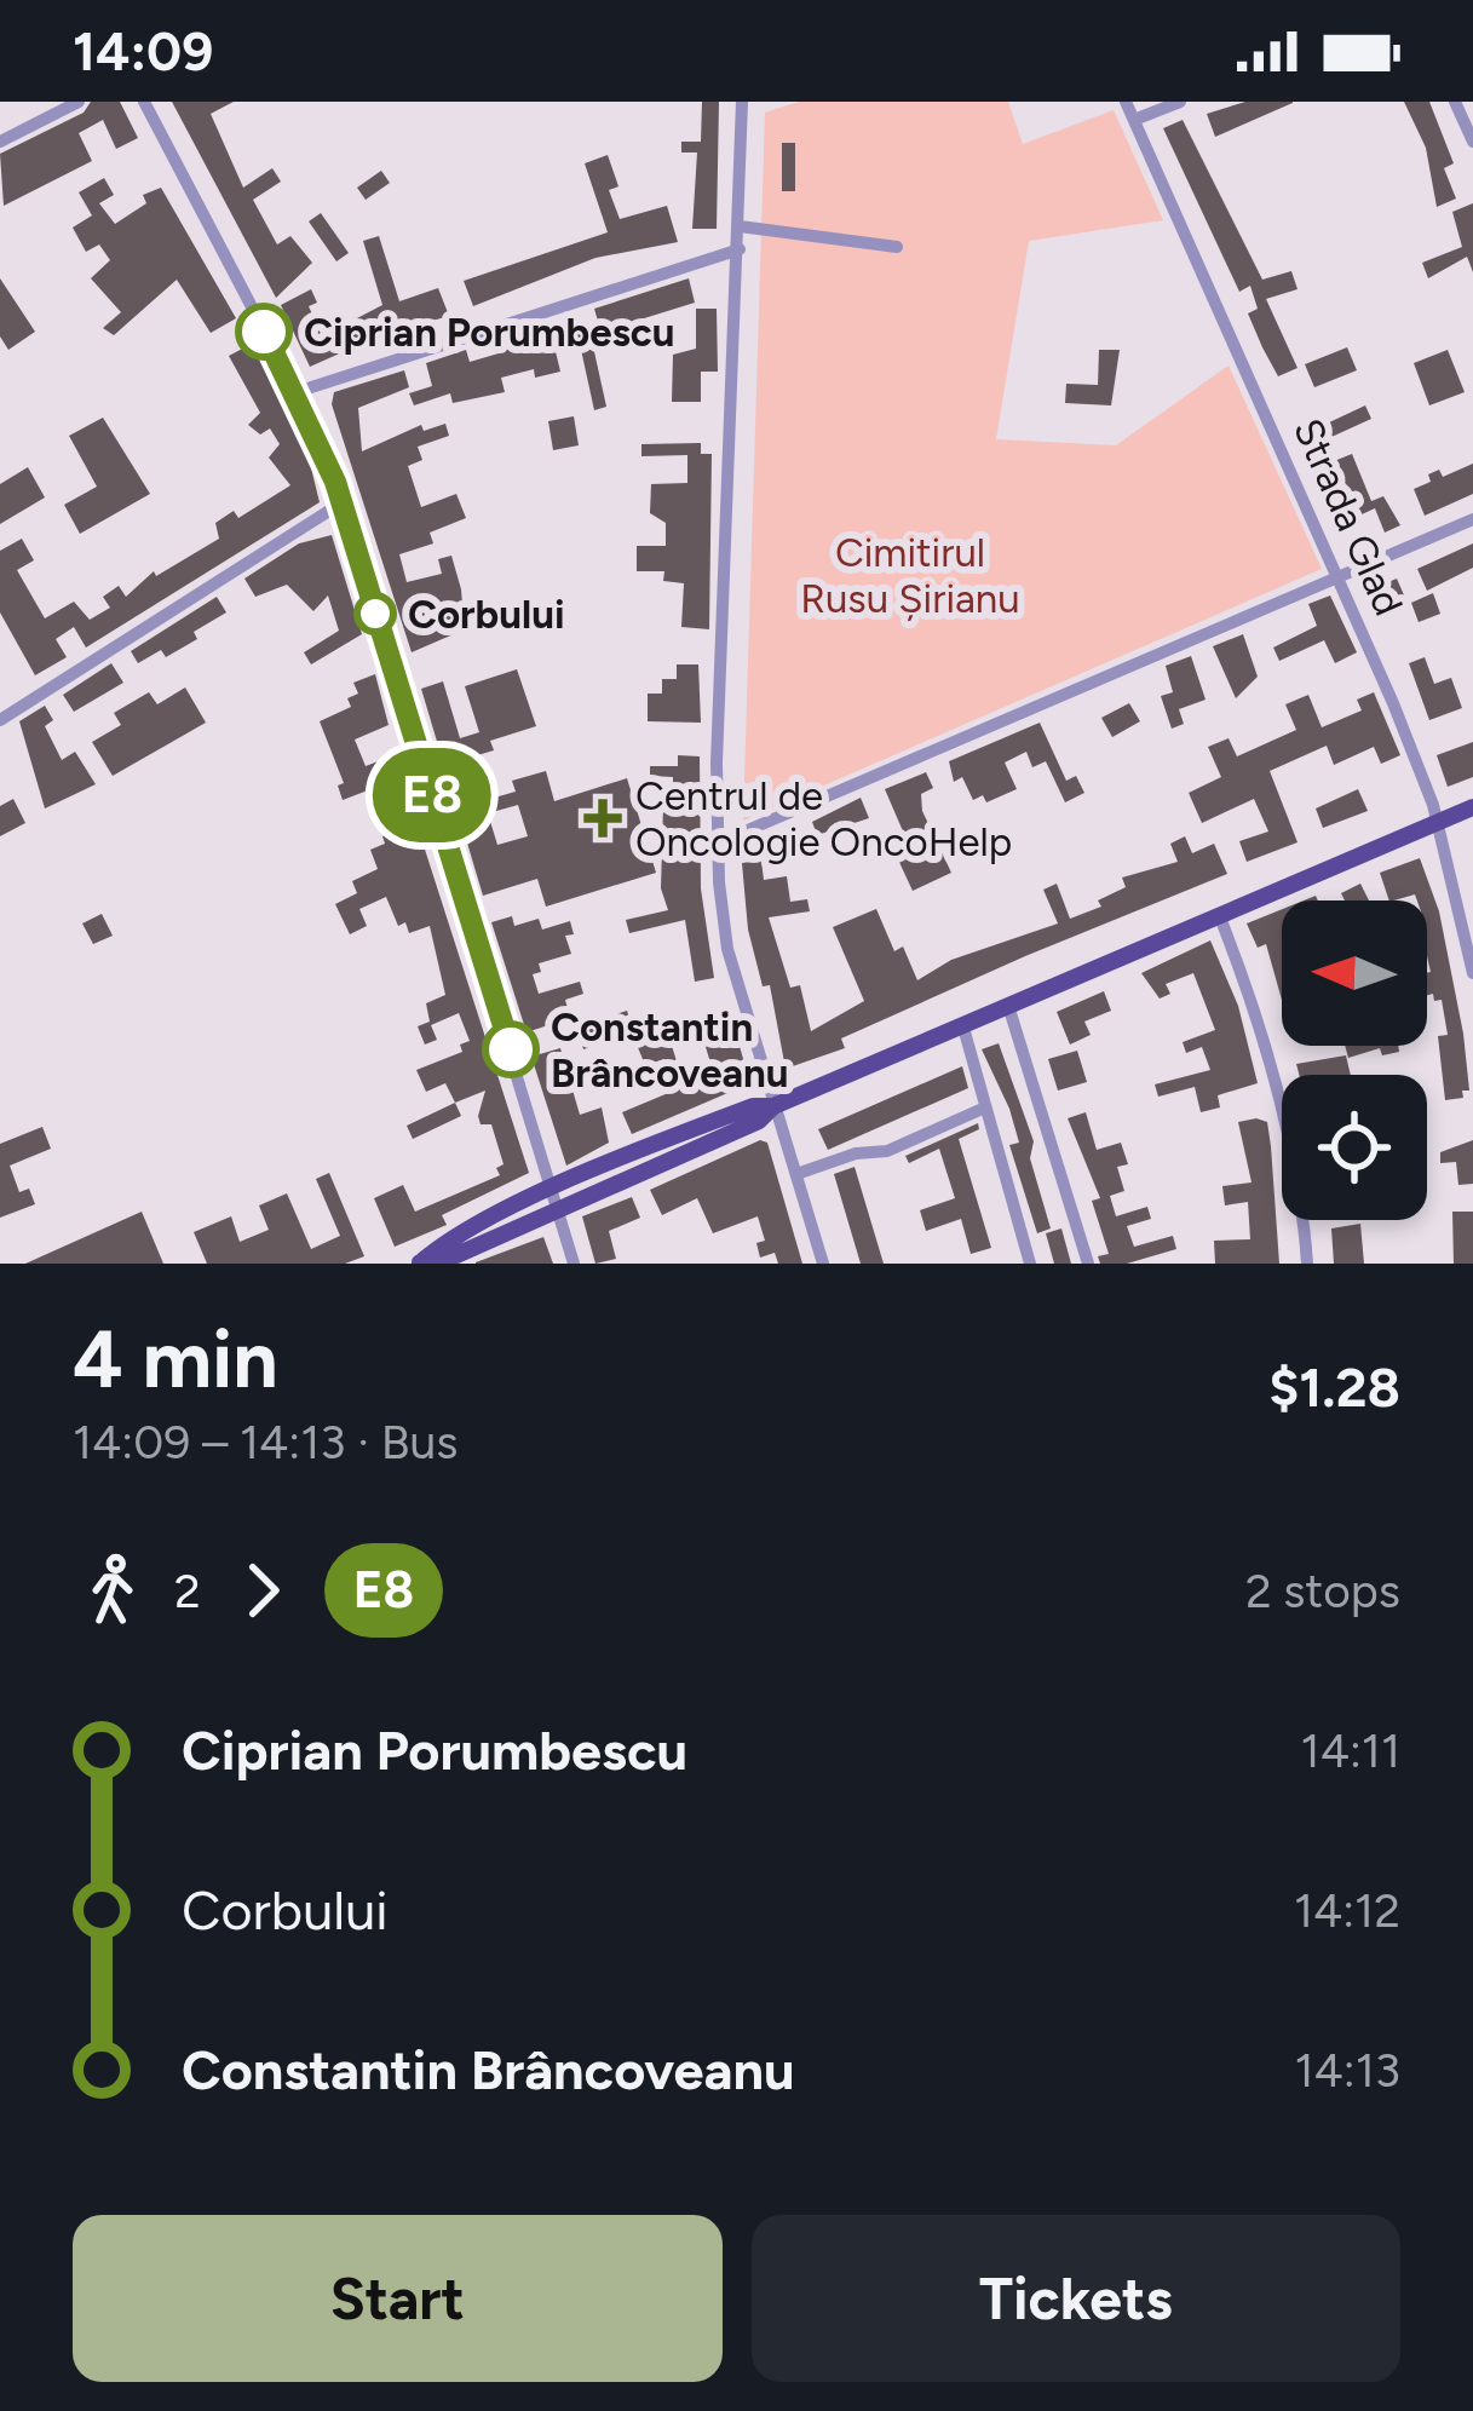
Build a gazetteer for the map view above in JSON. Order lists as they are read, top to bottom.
{
  "streets": {
    "street": ["Strada Glad"]
  },
  "parks": ["Cimitirul Rusu Șirianu"],
  "places": {
    "other": ["Ciprian Porumbescu", "Corbului", "Constantin Brâncoveanu"],
    "health": ["Centrul de Oncologie OncoHelp"]
  },
  "lines": ["bus line E8"],
  "north": "left",
  "page": {
    "status": "14:09",
    "on_map": "E8",
    "heading": ["4 min", "14:09 – 14:13 · Bus", "$1.28"],
    "legs": ["2", "E8", "2 stops"],
    "list": [
      {
        "name": "Ciprian Porumbescu",
        "value": "14:11"
      },
      {
        "name": "Corbului",
        "value": "14:12"
      },
      {
        "name": "Constantin Brâncoveanu",
        "value": "14:13"
      }
    ],
    "buttons": ["Start", "Tickets"]
  }
}
